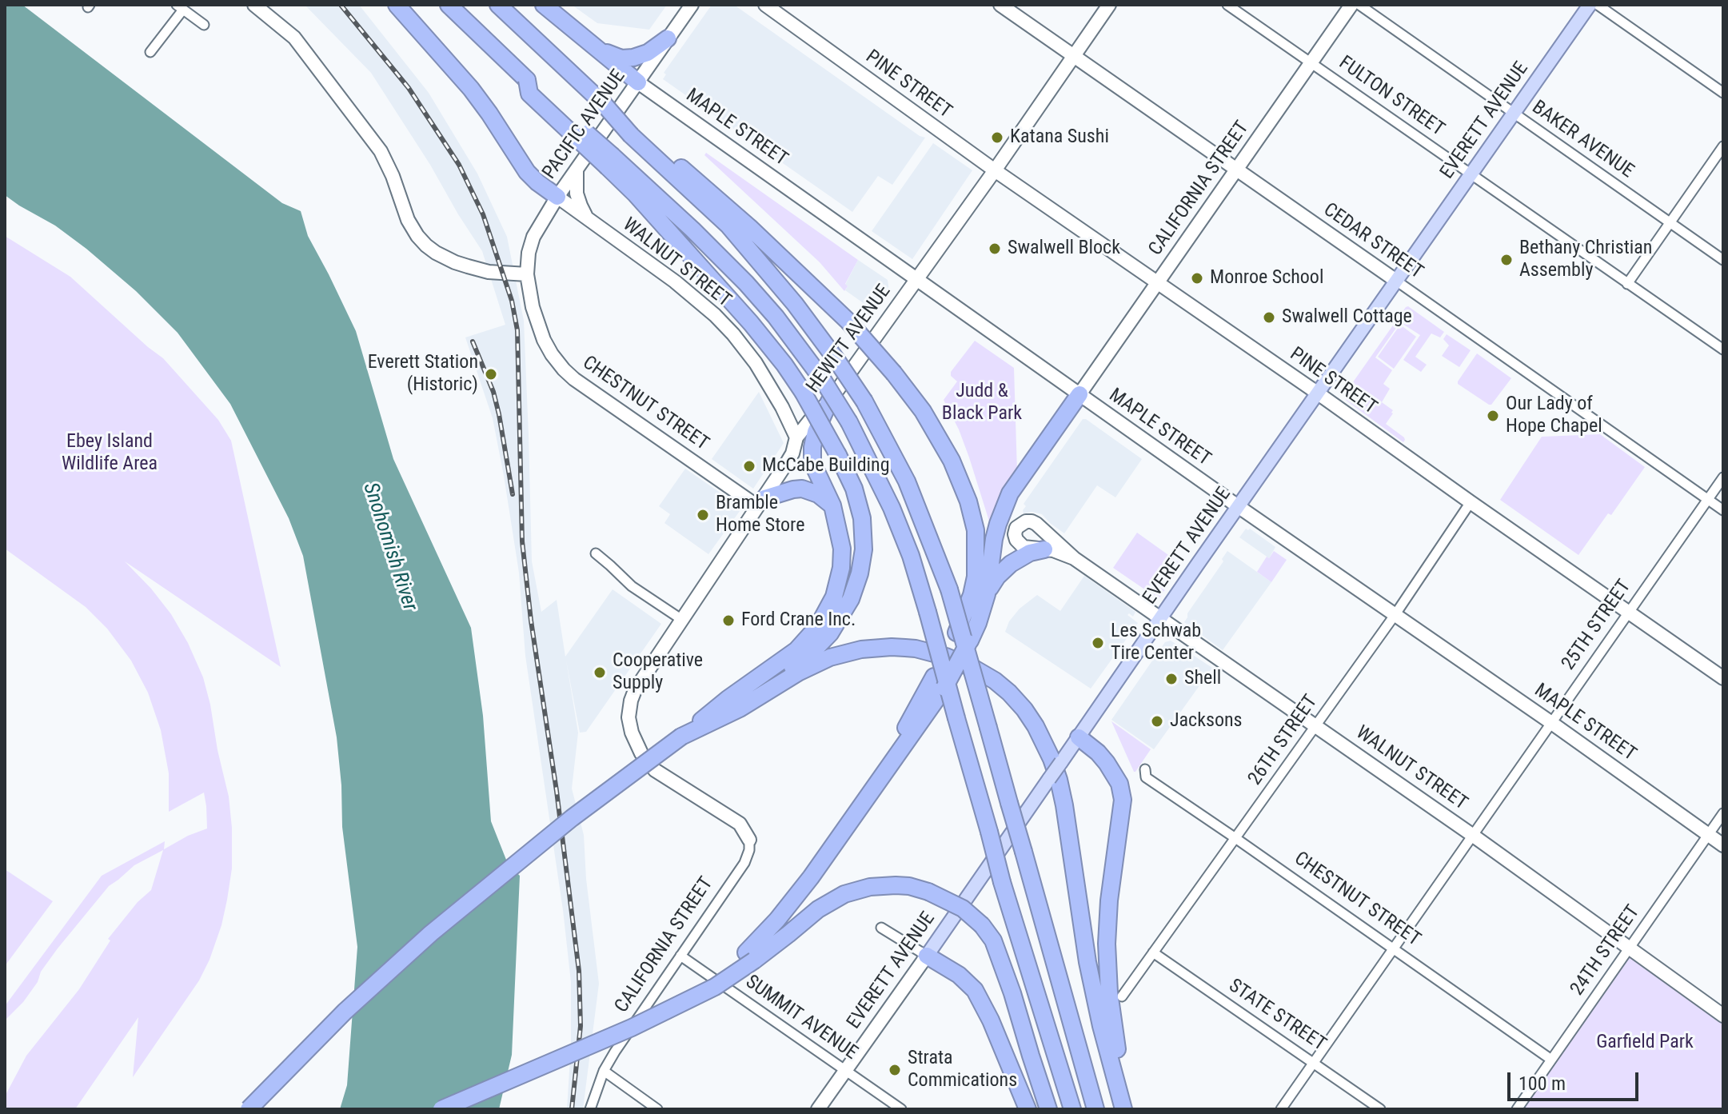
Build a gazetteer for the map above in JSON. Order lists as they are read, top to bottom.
{
  "streets": {
    "main road": ["EVERETT AVENUE"],
    "street": [
      "PINE STREET",
      "FULTON STREET",
      "PACIFIC AVENUE",
      "MAPLE STREET",
      "BAKER AVENUE",
      "CALIFORNIA STREET",
      "CEDAR STREET",
      "WALNUT STREET",
      "HEWITT AVENUE",
      "CHESTNUT STREET",
      "25TH STREET",
      "26TH STREET",
      "24TH STREET",
      "STATE STREET",
      "SUMMIT AVENUE"
    ]
  },
  "crossings": [
    ["PINE STREET", "EVERETT AVENUE"],
    ["PINE STREET", "CALIFORNIA STREET"],
    ["PINE STREET", "HEWITT AVENUE"],
    ["PINE STREET", "25TH STREET"],
    ["PINE STREET", "26TH STREET"],
    ["FULTON STREET", "EVERETT AVENUE"],
    ["FULTON STREET", "CALIFORNIA STREET"],
    ["EVERETT AVENUE", "MAPLE STREET"],
    ["EVERETT AVENUE", "BAKER AVENUE"],
    ["EVERETT AVENUE", "CEDAR STREET"],
    ["EVERETT AVENUE", "WALNUT STREET"],
    ["EVERETT AVENUE", "SUMMIT AVENUE"],
    ["PACIFIC AVENUE", "MAPLE STREET"],
    ["PACIFIC AVENUE", "WALNUT STREET"],
    ["PACIFIC AVENUE", "CHESTNUT STREET"],
    ["MAPLE STREET", "CALIFORNIA STREET"],
    ["MAPLE STREET", "HEWITT AVENUE"],
    ["MAPLE STREET", "25TH STREET"],
    ["MAPLE STREET", "26TH STREET"],
    ["MAPLE STREET", "24TH STREET"],
    ["CALIFORNIA STREET", "CEDAR STREET"],
    ["CALIFORNIA STREET", "HEWITT AVENUE"],
    ["CALIFORNIA STREET", "SUMMIT AVENUE"],
    ["CEDAR STREET", "HEWITT AVENUE"],
    ["CEDAR STREET", "25TH STREET"],
    ["WALNUT STREET", "HEWITT AVENUE"],
    ["WALNUT STREET", "25TH STREET"],
    ["WALNUT STREET", "26TH STREET"],
    ["WALNUT STREET", "24TH STREET"],
    ["HEWITT AVENUE", "CHESTNUT STREET"],
    ["CHESTNUT STREET", "25TH STREET"],
    ["CHESTNUT STREET", "26TH STREET"],
    ["CHESTNUT STREET", "24TH STREET"],
    ["25TH STREET", "STATE STREET"],
    ["26TH STREET", "STATE STREET"]
  ],
  "water": ["Snohomish River"],
  "parks": ["Judd & Black Park", "Ebey Island Wildlife Area", "Garfield Park"],
  "places": [
    "Katana Sushi",
    "Swalwell Block",
    "Bethany Christian Assembly",
    "Monroe School",
    "Swalwell Cottage",
    "Everett Station (Historic)",
    "Our Lady of Hope Chapel",
    "McCabe Building",
    "Bramble Home Store",
    "Ford Crane Inc.",
    "Les Schwab Tire Center",
    "Cooperative Supply",
    "Shell",
    "Jacksons",
    "Strata Commications"
  ],
  "scale_bar": "100 m"
}
